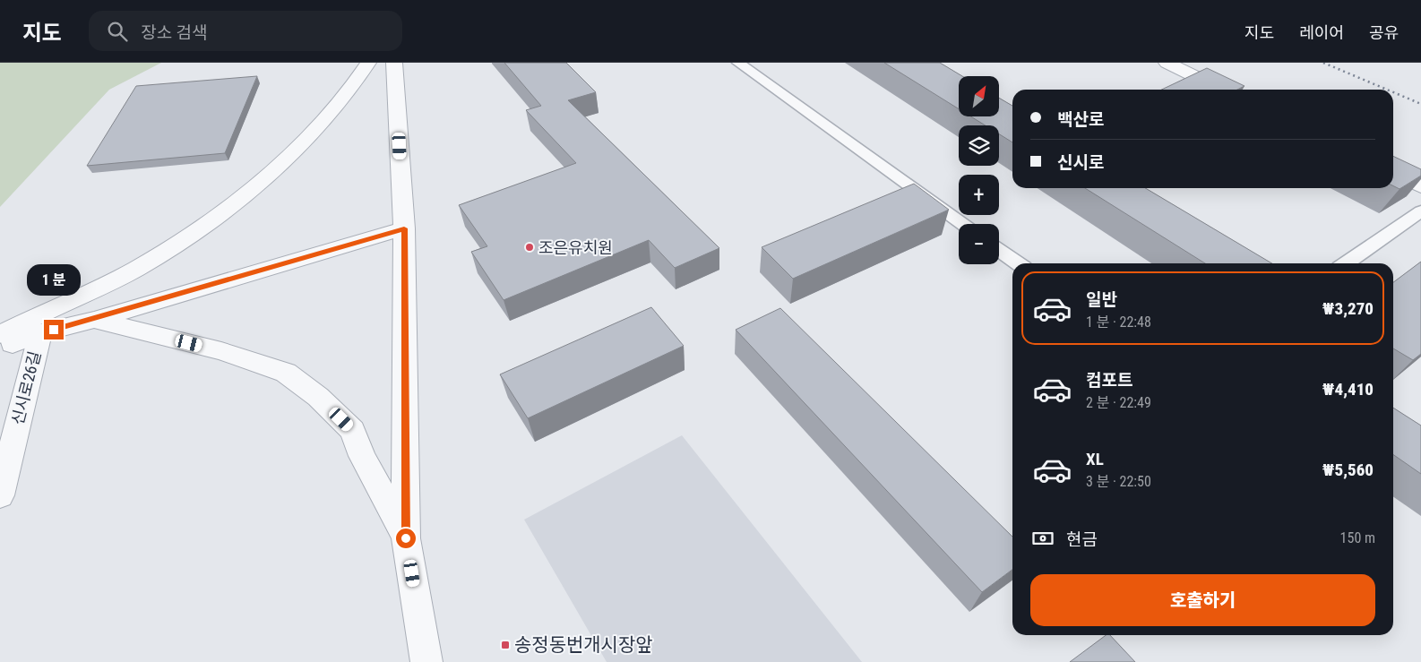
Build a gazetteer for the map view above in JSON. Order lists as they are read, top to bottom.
{
  "streets": {
    "street": ["신시로26길"]
  },
  "places": {
    "other": ["조은유치원"],
    "transit": ["송정동번개시장앞"]
  },
  "north": "top right",
  "page": {
    "header": "지도",
    "search": "장소 검색",
    "nav": ["지도", "레이어", "공유"],
    "map_buttons": ["+", "−"],
    "banner": ["백산로", "신시로"],
    "bubble": "1 분",
    "list": [
      {
        "name": "일반",
        "note": "1 분 · 22:48",
        "value": "₩3,270"
      },
      {
        "name": "컴포트",
        "note": "2 분 · 22:49",
        "value": "₩4,410"
      },
      {
        "name": "XL",
        "note": "3 분 · 22:50",
        "value": "₩5,560"
      }
    ],
    "pay": ["현금", "150 m"],
    "buttons": "호출하기"
  }
}
